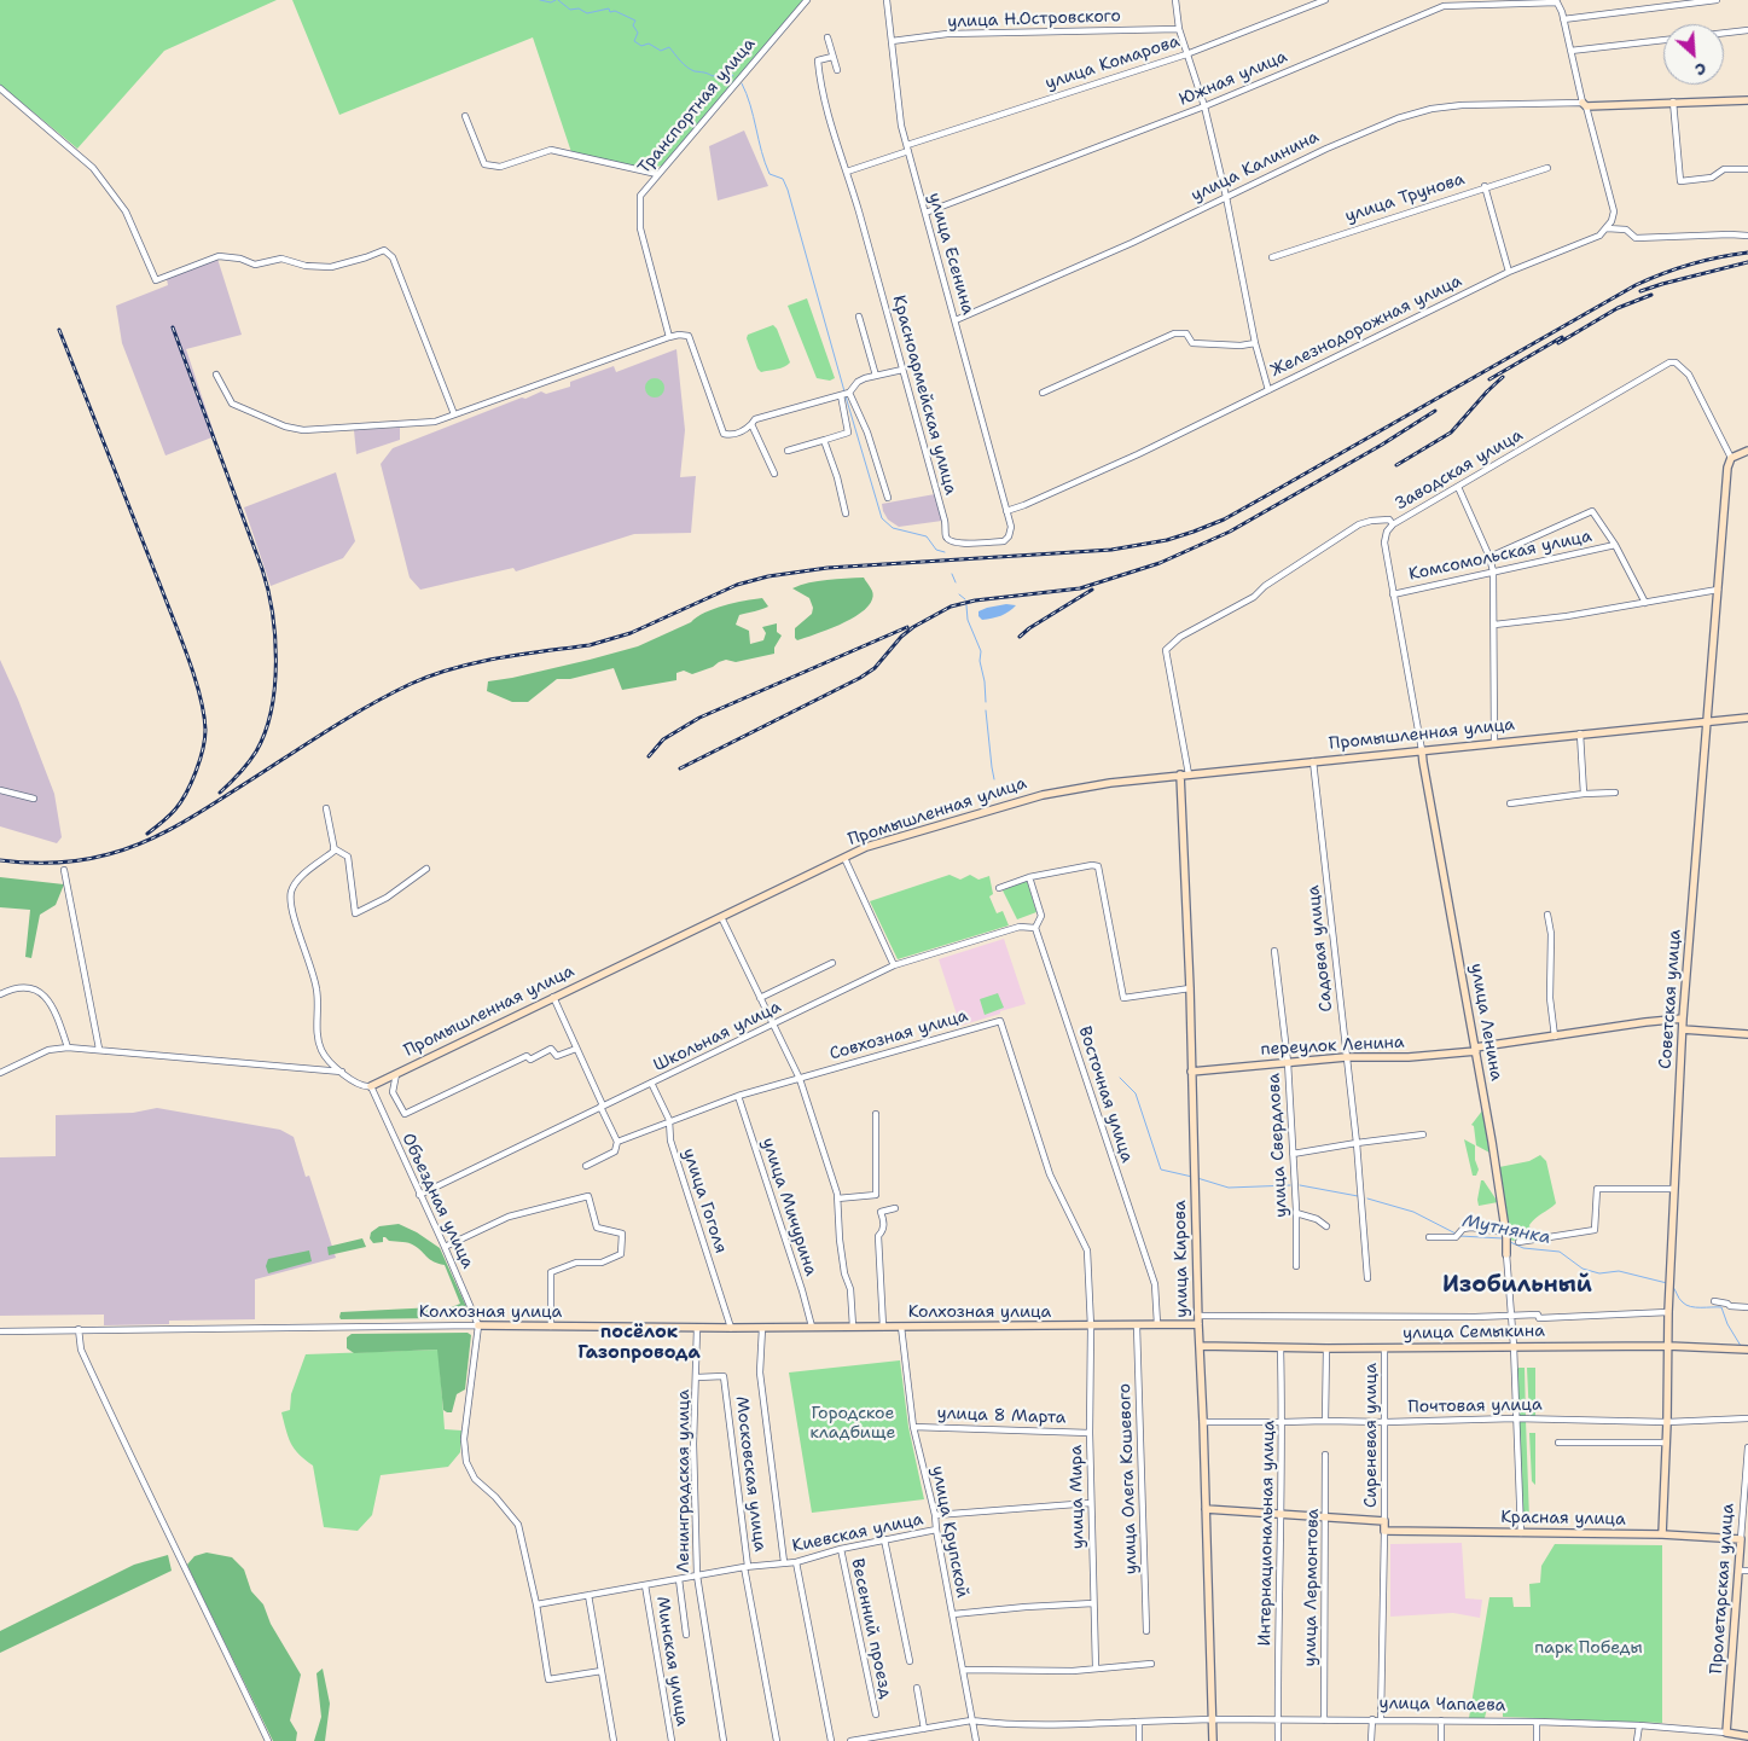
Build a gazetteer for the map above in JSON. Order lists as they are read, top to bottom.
{
  "streets": {
    "street": [
      "улица Н.Островского",
      "улица Комарова",
      "Южная улица",
      "Транспортная улица",
      "улица Калинина",
      "улица Трунова",
      "улица Есенина",
      "Железнодорожная улица",
      "Красноармейская улица",
      "Заводская улица",
      "Комсомольская улица",
      "Промышленная улица",
      "Садовая улица",
      "Советская улица",
      "улица Ленина",
      "Совхозная улица",
      "Школьная улица",
      "переулок Ленина",
      "Восточная улица",
      "улица Свердлова",
      "Объездная улица",
      "улица Гоголя",
      "улица Мичурина",
      "улица Кирова",
      "Колхозная улица",
      "улица Семыкина",
      "Почтовая улица",
      "улица 8 Марта",
      "Сиреневая улица",
      "Московская улица",
      "улица Олега Кошевого",
      "Ленинградская улица",
      "улица Мира",
      "Красная улица",
      "улица Крупской",
      "Киевская улица",
      "Интернациональная улица",
      "улица Лермонтова",
      "Пролетарская улица",
      "Весенний проезд",
      "Минская улица",
      "улица Чапаева"
    ]
  },
  "crossings": [
    ["улица Н.Островского", "улица Есенина"],
    ["улица Комарова", "улица Есенина"],
    ["улица Комарова", "Красноармейская улица"],
    ["Южная улица", "улица Есенина"],
    ["улица Калинина", "улица Есенина"],
    ["улица Есенина", "Железнодорожная улица"],
    ["улица Есенина", "Красноармейская улица"],
    ["Железнодорожная улица", "Красноармейская улица"],
    ["Заводская улица", "Советская улица"],
    ["Заводская улица", "улица Ленина"],
    ["Заводская улица", "улица Кирова"],
    ["Комсомольская улица", "улица Ленина"],
    ["Промышленная улица", "Садовая улица"],
    ["Промышленная улица", "Советская улица"],
    ["Промышленная улица", "улица Ленина"],
    ["Промышленная улица", "Объездная улица"],
    ["Промышленная улица", "улица Кирова"],
    ["Садовая улица", "переулок Ленина"],
    ["Советская улица", "переулок Ленина"],
    ["Советская улица", "улица Семыкина"],
    ["Советская улица", "Почтовая улица"],
    ["Советская улица", "Красная улица"],
    ["улица Ленина", "переулок Ленина"],
    ["улица Ленина", "улица Семыкина"],
    ["улица Ленина", "Почтовая улица"],
    ["улица Ленина", "Красная улица"],
    ["Совхозная улица", "улица Гоголя"],
    ["Совхозная улица", "улица Мичурина"],
    ["Совхозная улица", "улица Мира"],
    ["Школьная улица", "Восточная улица"],
    ["Школьная улица", "Объездная улица"],
    ["Школьная улица", "улица Гоголя"],
    ["переулок Ленина", "улица Свердлова"],
    ["переулок Ленина", "улица Кирова"],
    ["Восточная улица", "Колхозная улица"],
    ["Объездная улица", "Колхозная улица"],
    ["улица Гоголя", "Колхозная улица"],
    ["улица Мичурина", "Колхозная улица"],
    ["улица Кирова", "Колхозная улица"],
    ["улица Кирова", "улица Семыкина"],
    ["улица Кирова", "Почтовая улица"],
    ["улица Кирова", "улица Чапаева"],
    ["Колхозная улица", "улица Олега Кошевого"],
    ["Колхозная улица", "Ленинградская улица"],
    ["Колхозная улица", "улица Мира"],
    ["Колхозная улица", "улица Крупской"],
    ["улица Семыкина", "Сиреневая улица"],
    ["улица Семыкина", "Интернациональная улица"],
    ["Почтовая улица", "Сиреневая улица"],
    ["Почтовая улица", "Интернациональная улица"],
    ["улица 8 Марта", "улица Мира"],
    ["улица 8 Марта", "улица Крупской"],
    ["Сиреневая улица", "Красная улица"],
    ["Сиреневая улица", "улица Чапаева"],
    ["Московская улица", "Ленинградская улица"],
    ["Московская улица", "Киевская улица"],
    ["Ленинградская улица", "Киевская улица"],
    ["Красная улица", "Пролетарская улица"],
    ["улица Крупской", "Киевская улица"],
    ["улица Крупской", "улица Чапаева"],
    ["Киевская улица", "Весенний проезд"],
    ["Киевская улица", "Минская улица"],
    ["Интернациональная улица", "улица Чапаева"],
    ["улица Лермонтова", "улица Чапаева"],
    ["Пролетарская улица", "улица Чапаева"]
  ],
  "districts": ["Изобильный", "посёлок Газопровода"],
  "water": ["Мутнянка"],
  "parks": ["Городское кладбище", "парк Победы"],
  "north": "bottom right"
}
